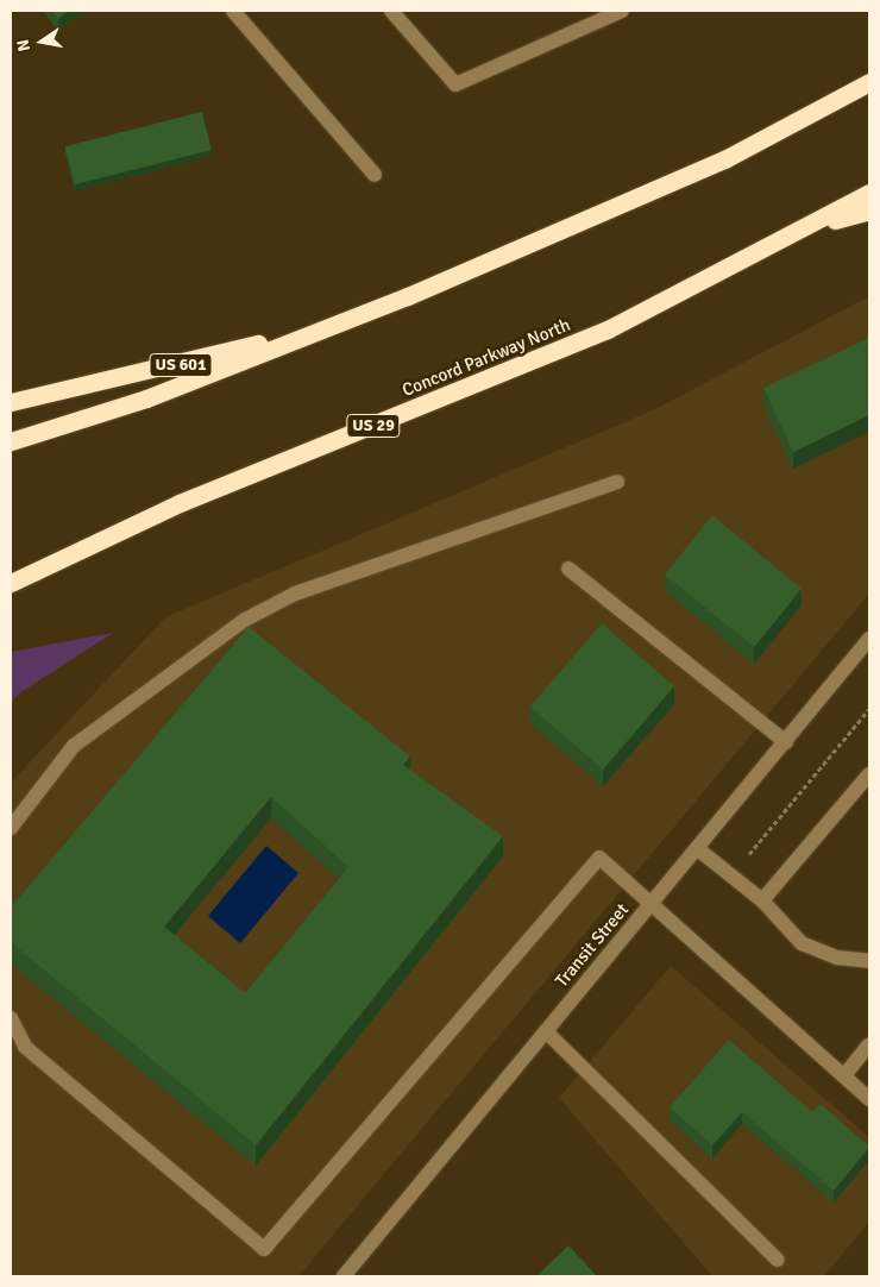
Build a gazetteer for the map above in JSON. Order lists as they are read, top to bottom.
{
  "streets": {
    "highway": ["Concord Parkway North", "US 601", "US 29"],
    "street": ["Transit Street"]
  },
  "north": "left"
}
